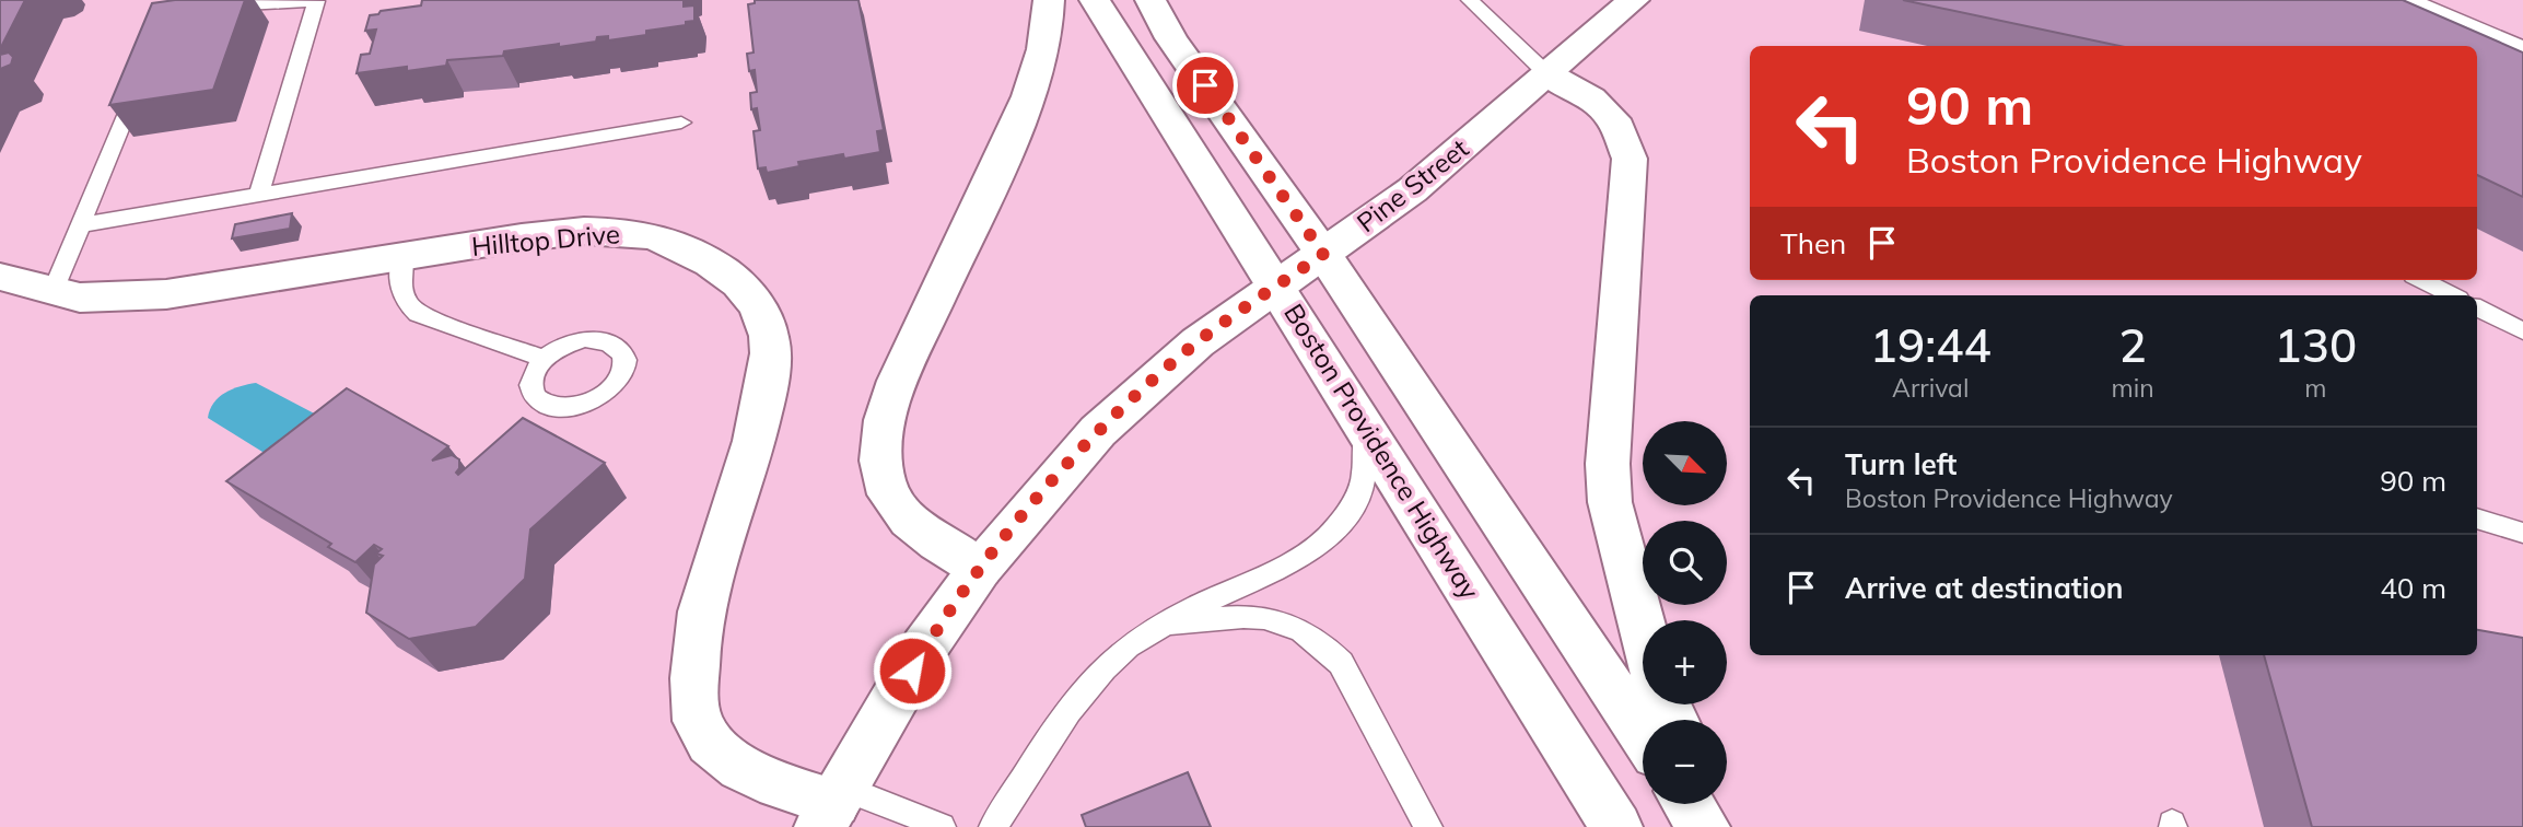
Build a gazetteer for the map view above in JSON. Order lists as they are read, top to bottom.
{
  "streets": {
    "main road": ["Pine Street", "Hilltop Drive", "Boston Providence Highway"]
  },
  "crossings": [
    ["Pine Street", "Hilltop Drive"],
    ["Pine Street", "Boston Providence Highway"]
  ],
  "north": "bottom right",
  "page": {
    "turn": ["90 m", "Boston Providence Highway"],
    "then": "Then",
    "eta": [
      "19:44",
      "Arrival",
      "2",
      "min",
      "130",
      "m"
    ],
    "map_buttons": ["+", "−"],
    "list": [
      {
        "name": "Turn left",
        "note": "Boston Providence Highway",
        "value": "90 m"
      },
      {
        "name": "Arrive at destination",
        "value": "40 m"
      }
    ]
  }
}
